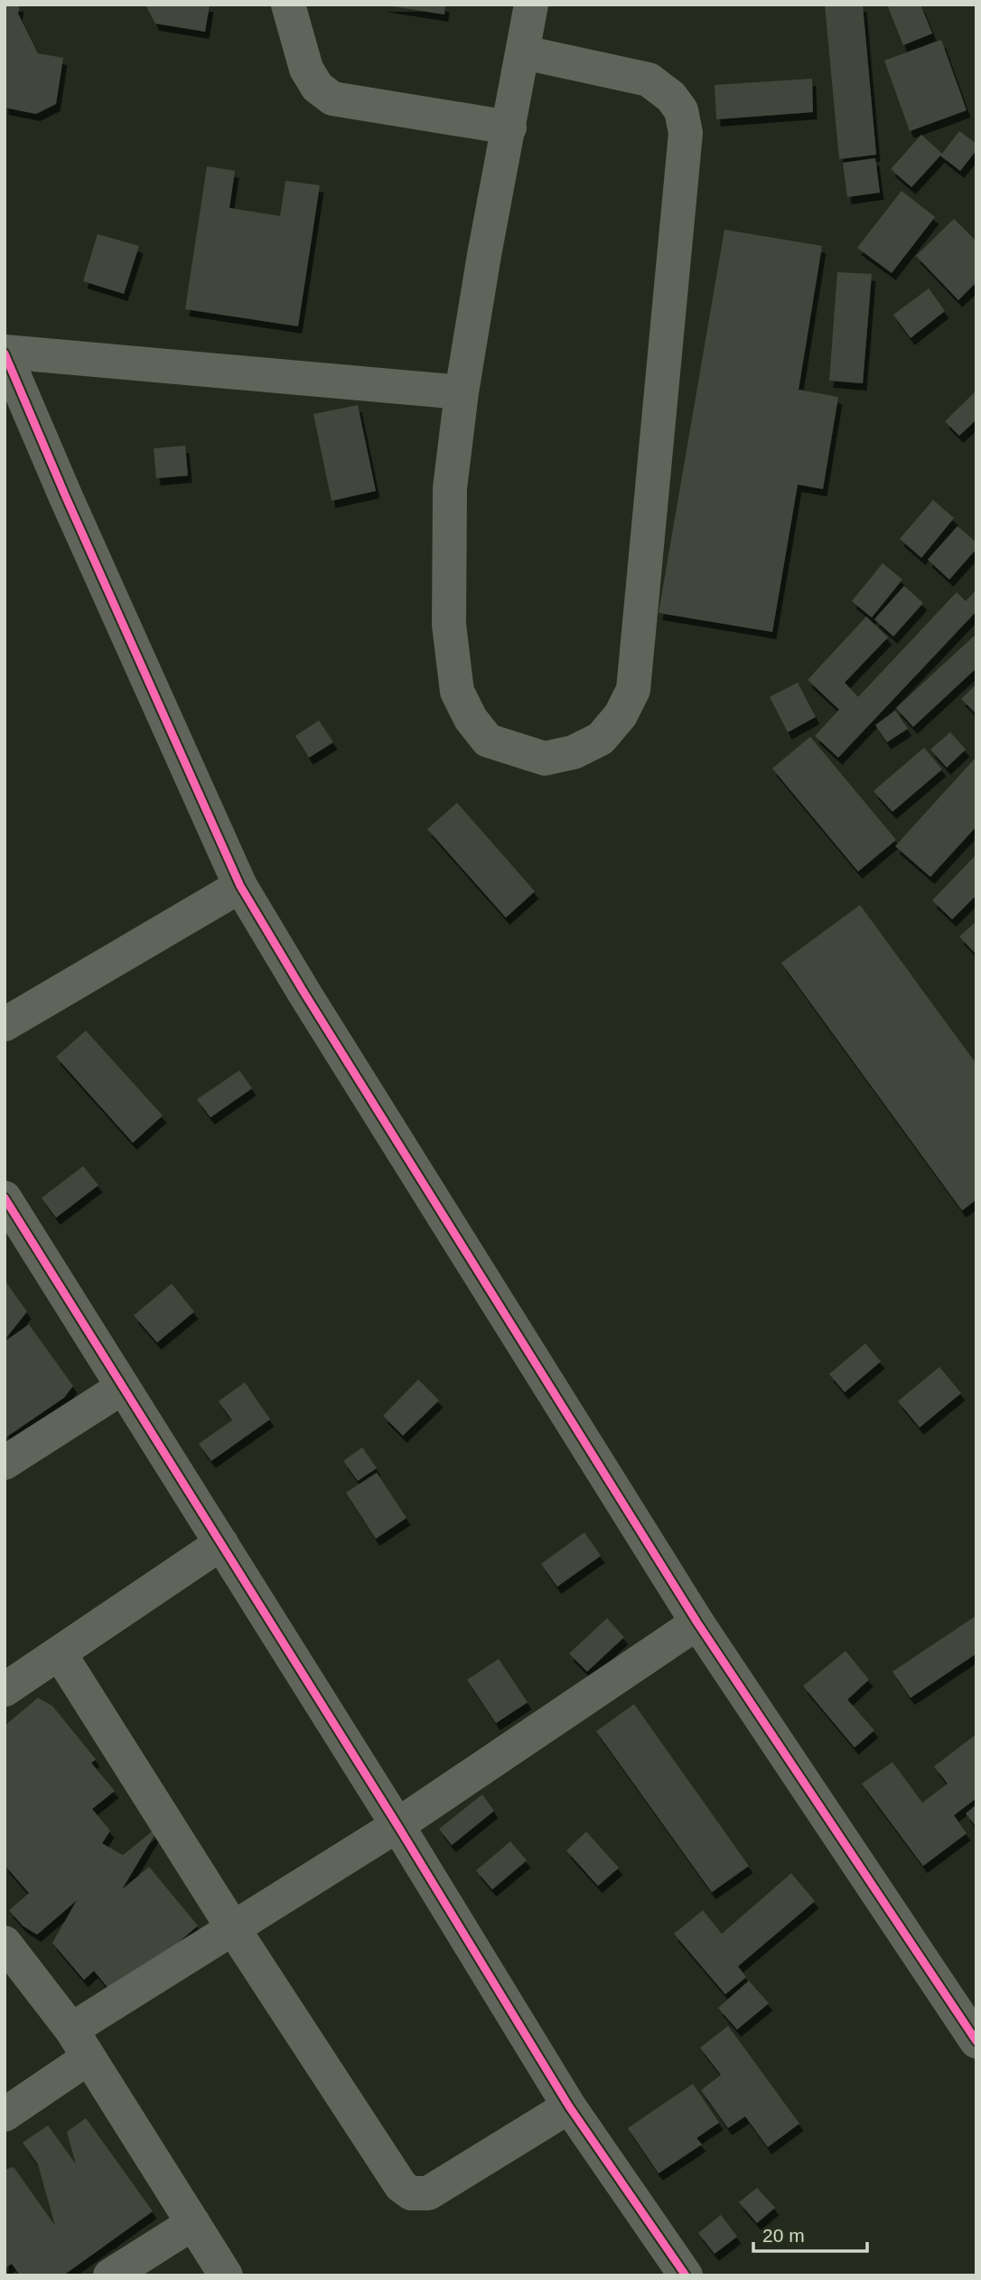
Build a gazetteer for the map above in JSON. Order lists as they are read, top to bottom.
{
  "scale_bar": "20 m"
}
